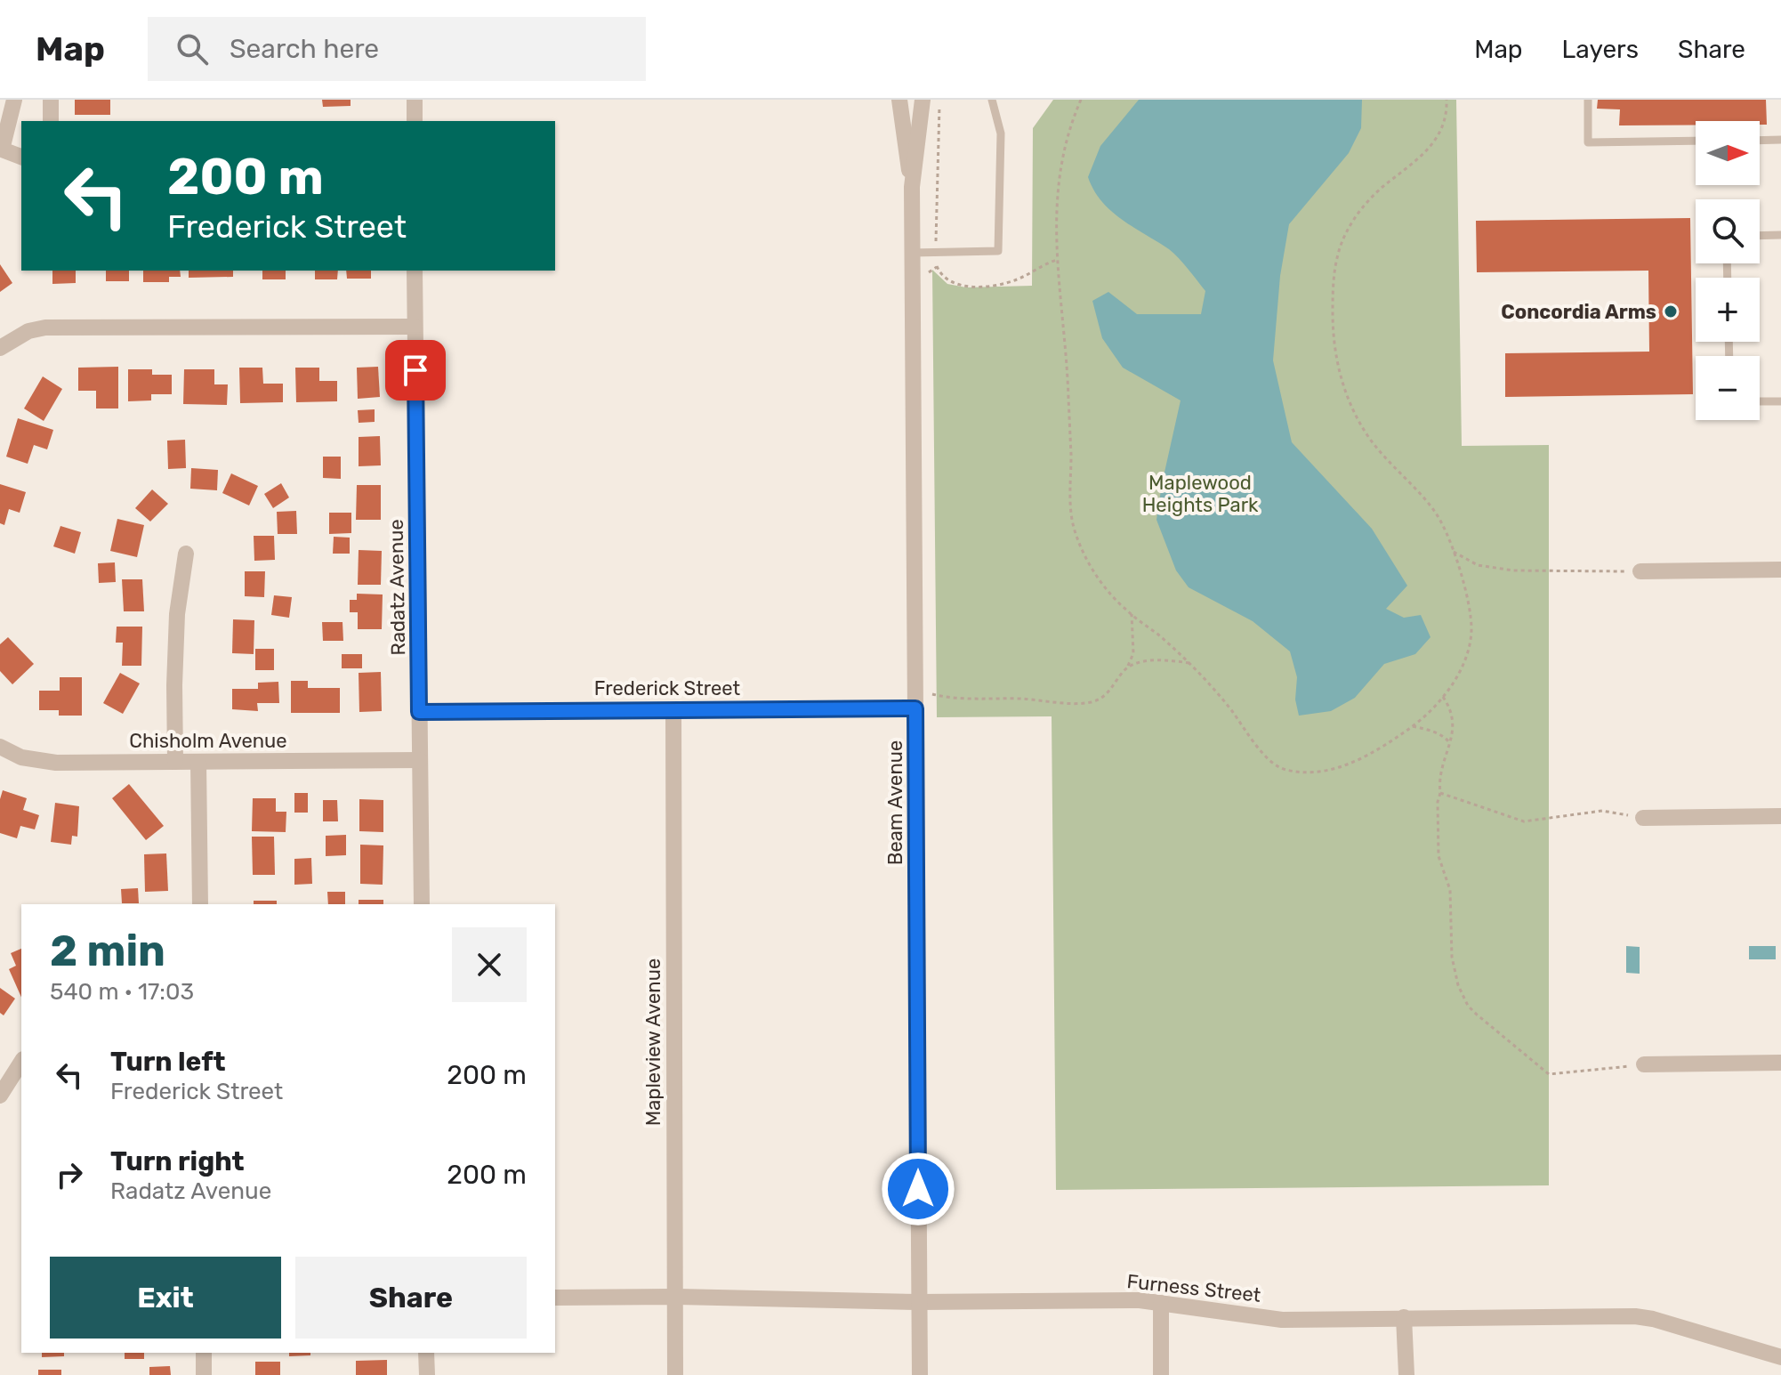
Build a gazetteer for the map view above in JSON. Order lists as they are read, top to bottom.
{
  "streets": {
    "street": [
      "Radatz Avenue",
      "Frederick Street",
      "Chisholm Avenue",
      "Beam Avenue",
      "Mapleview Avenue",
      "Furness Street"
    ]
  },
  "crossings": [
    ["Radatz Avenue", "Frederick Street"],
    ["Radatz Avenue", "Chisholm Avenue"],
    ["Frederick Street", "Beam Avenue"],
    ["Frederick Street", "Mapleview Avenue"],
    ["Beam Avenue", "Furness Street"],
    ["Mapleview Avenue", "Furness Street"]
  ],
  "parks": ["Maplewood Heights Park"],
  "places": ["Concordia Arms"],
  "north": "right",
  "page": {
    "header": "Map",
    "search": "Search here",
    "nav": ["Map", "Layers", "Share"],
    "map_buttons": ["+", "−"],
    "turn": ["200 m", "Frederick Street"],
    "heading": ["2 min", "540 m · 17:03"],
    "list": [
      {
        "name": "Turn left",
        "note": "Frederick Street",
        "value": "200 m"
      },
      {
        "name": "Turn right",
        "note": "Radatz Avenue",
        "value": "200 m"
      }
    ],
    "buttons": ["Exit", "Share"]
  }
}
